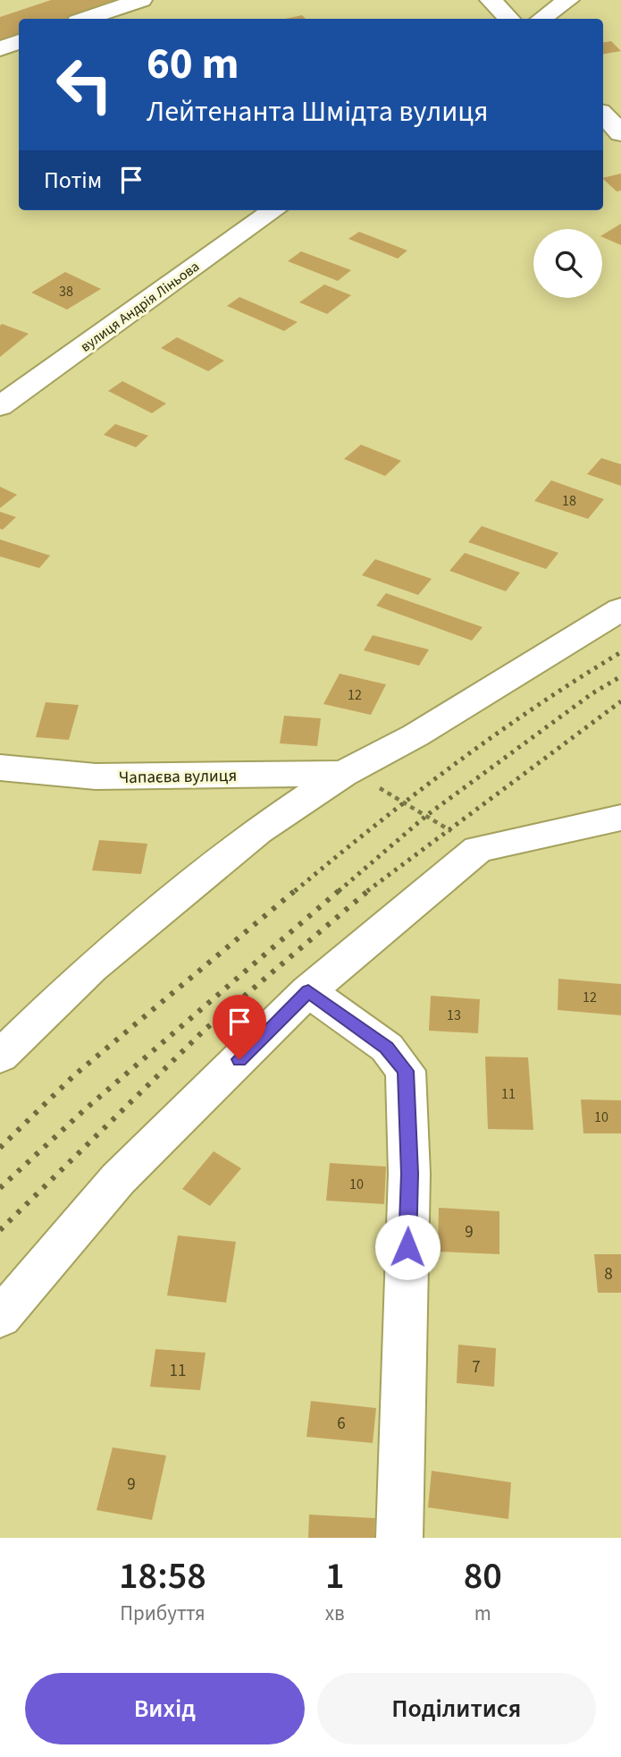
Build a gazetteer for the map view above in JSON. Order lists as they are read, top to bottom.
{
  "streets": {
    "street": ["вулиця Андрія Ліньова", "Чапаєва вулиця"]
  },
  "house_numbers": [
    "38",
    "18",
    "12",
    "12",
    "13",
    "11",
    "10",
    "10",
    "9",
    "8",
    "7",
    "11",
    "6",
    "9"
  ],
  "page": {
    "turn": ["60 m", "Лейтенанта Шмідта вулиця"],
    "then": "Потім",
    "eta": [
      "18:58",
      "Прибуття",
      "1",
      "хв",
      "80",
      "m"
    ],
    "buttons": ["Вихід", "Поділитися"]
  }
}
